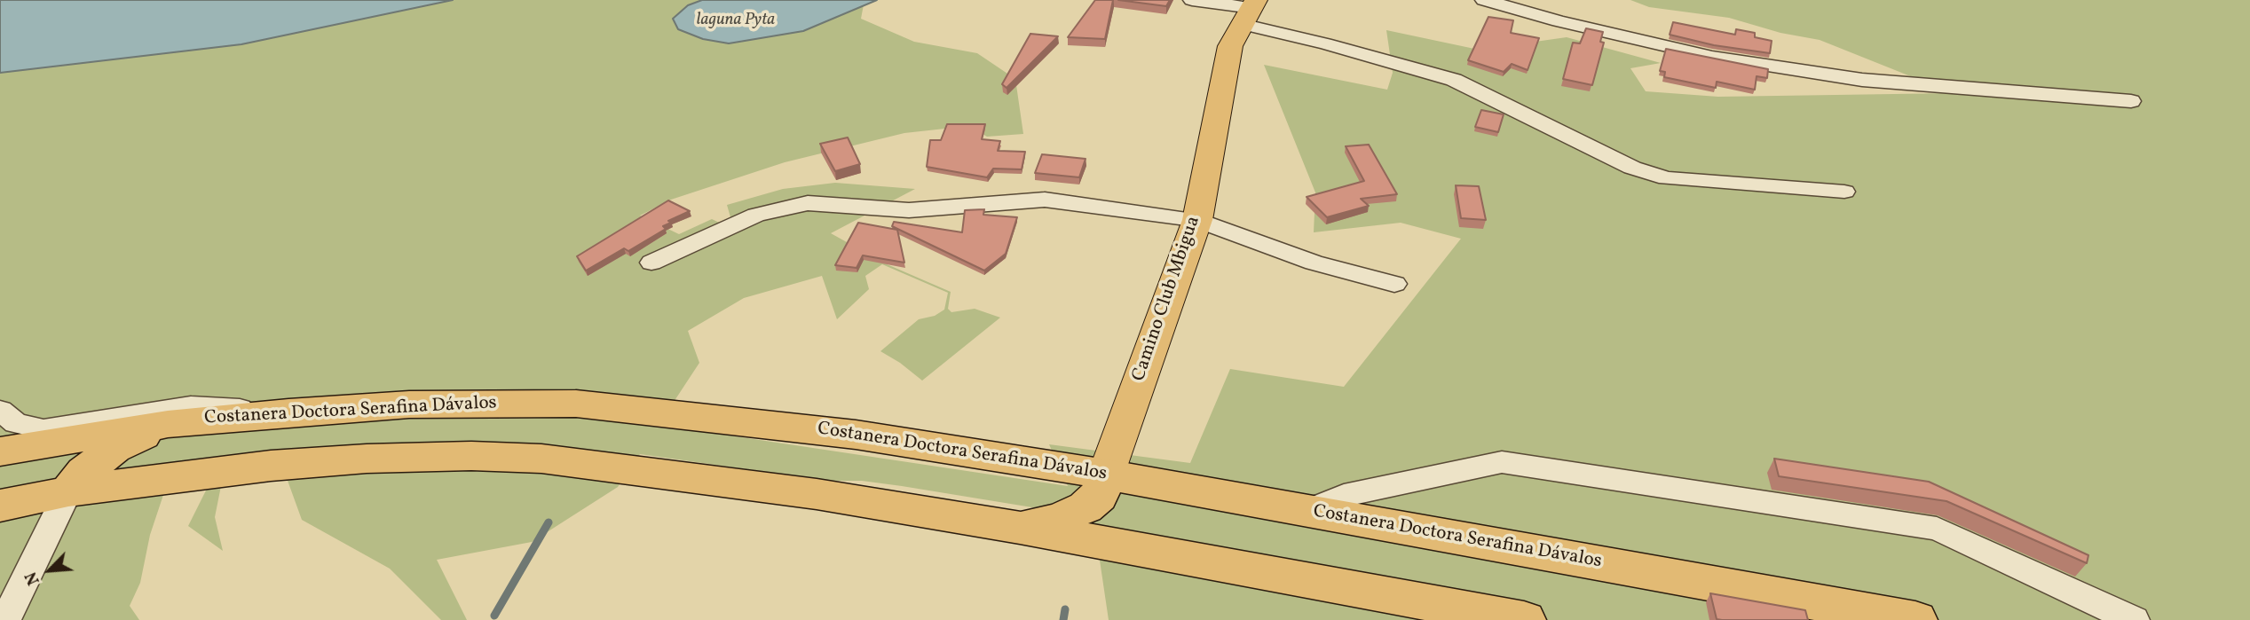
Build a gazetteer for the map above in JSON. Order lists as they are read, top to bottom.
{
  "streets": {
    "highway": ["Costanera Doctora Serafina Dávalos"],
    "main road": ["Camino Club Mbigua"]
  },
  "crossings": [
    ["Camino Club Mbigua", "Costanera Doctora Serafina Dávalos"]
  ],
  "water": ["laguna Pyta"],
  "north": "bottom left"
}
